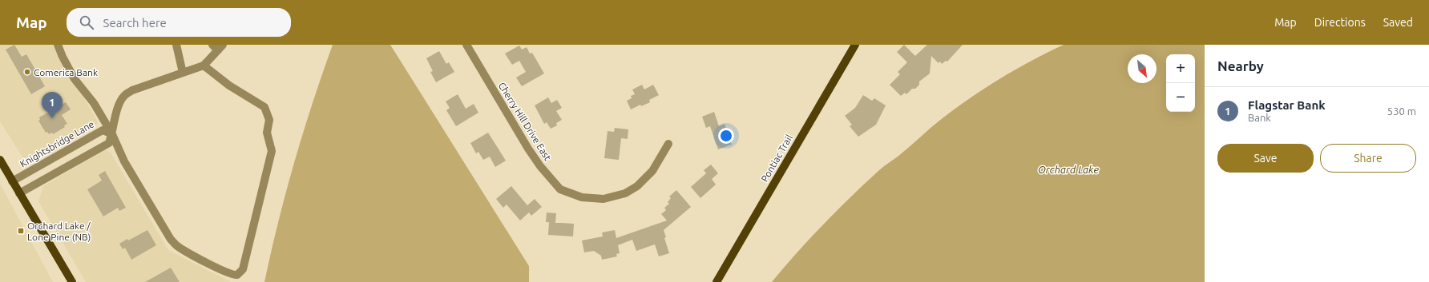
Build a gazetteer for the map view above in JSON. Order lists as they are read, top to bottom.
{
  "streets": {
    "main road": ["Pontiac Trail"],
    "street": ["Cherry Hill Drive East", "Knightsbridge Lane"]
  },
  "water": ["Orchard Lake"],
  "places": {
    "other": ["Comerica Bank"],
    "transit": ["Orchard Lake / Lone Pine (NB)"]
  },
  "north": "bottom right",
  "page": {
    "header": "Map",
    "search": "Search here",
    "nav": ["Map", "Directions", "Saved"],
    "heading": "Nearby",
    "map_buttons": ["+", "−"],
    "list": [
      {
        "mark": "1",
        "name": "Flagstar Bank",
        "note": "Bank",
        "value": "530 m"
      }
    ],
    "pins": "1",
    "buttons": ["Save", "Share"]
  }
}
